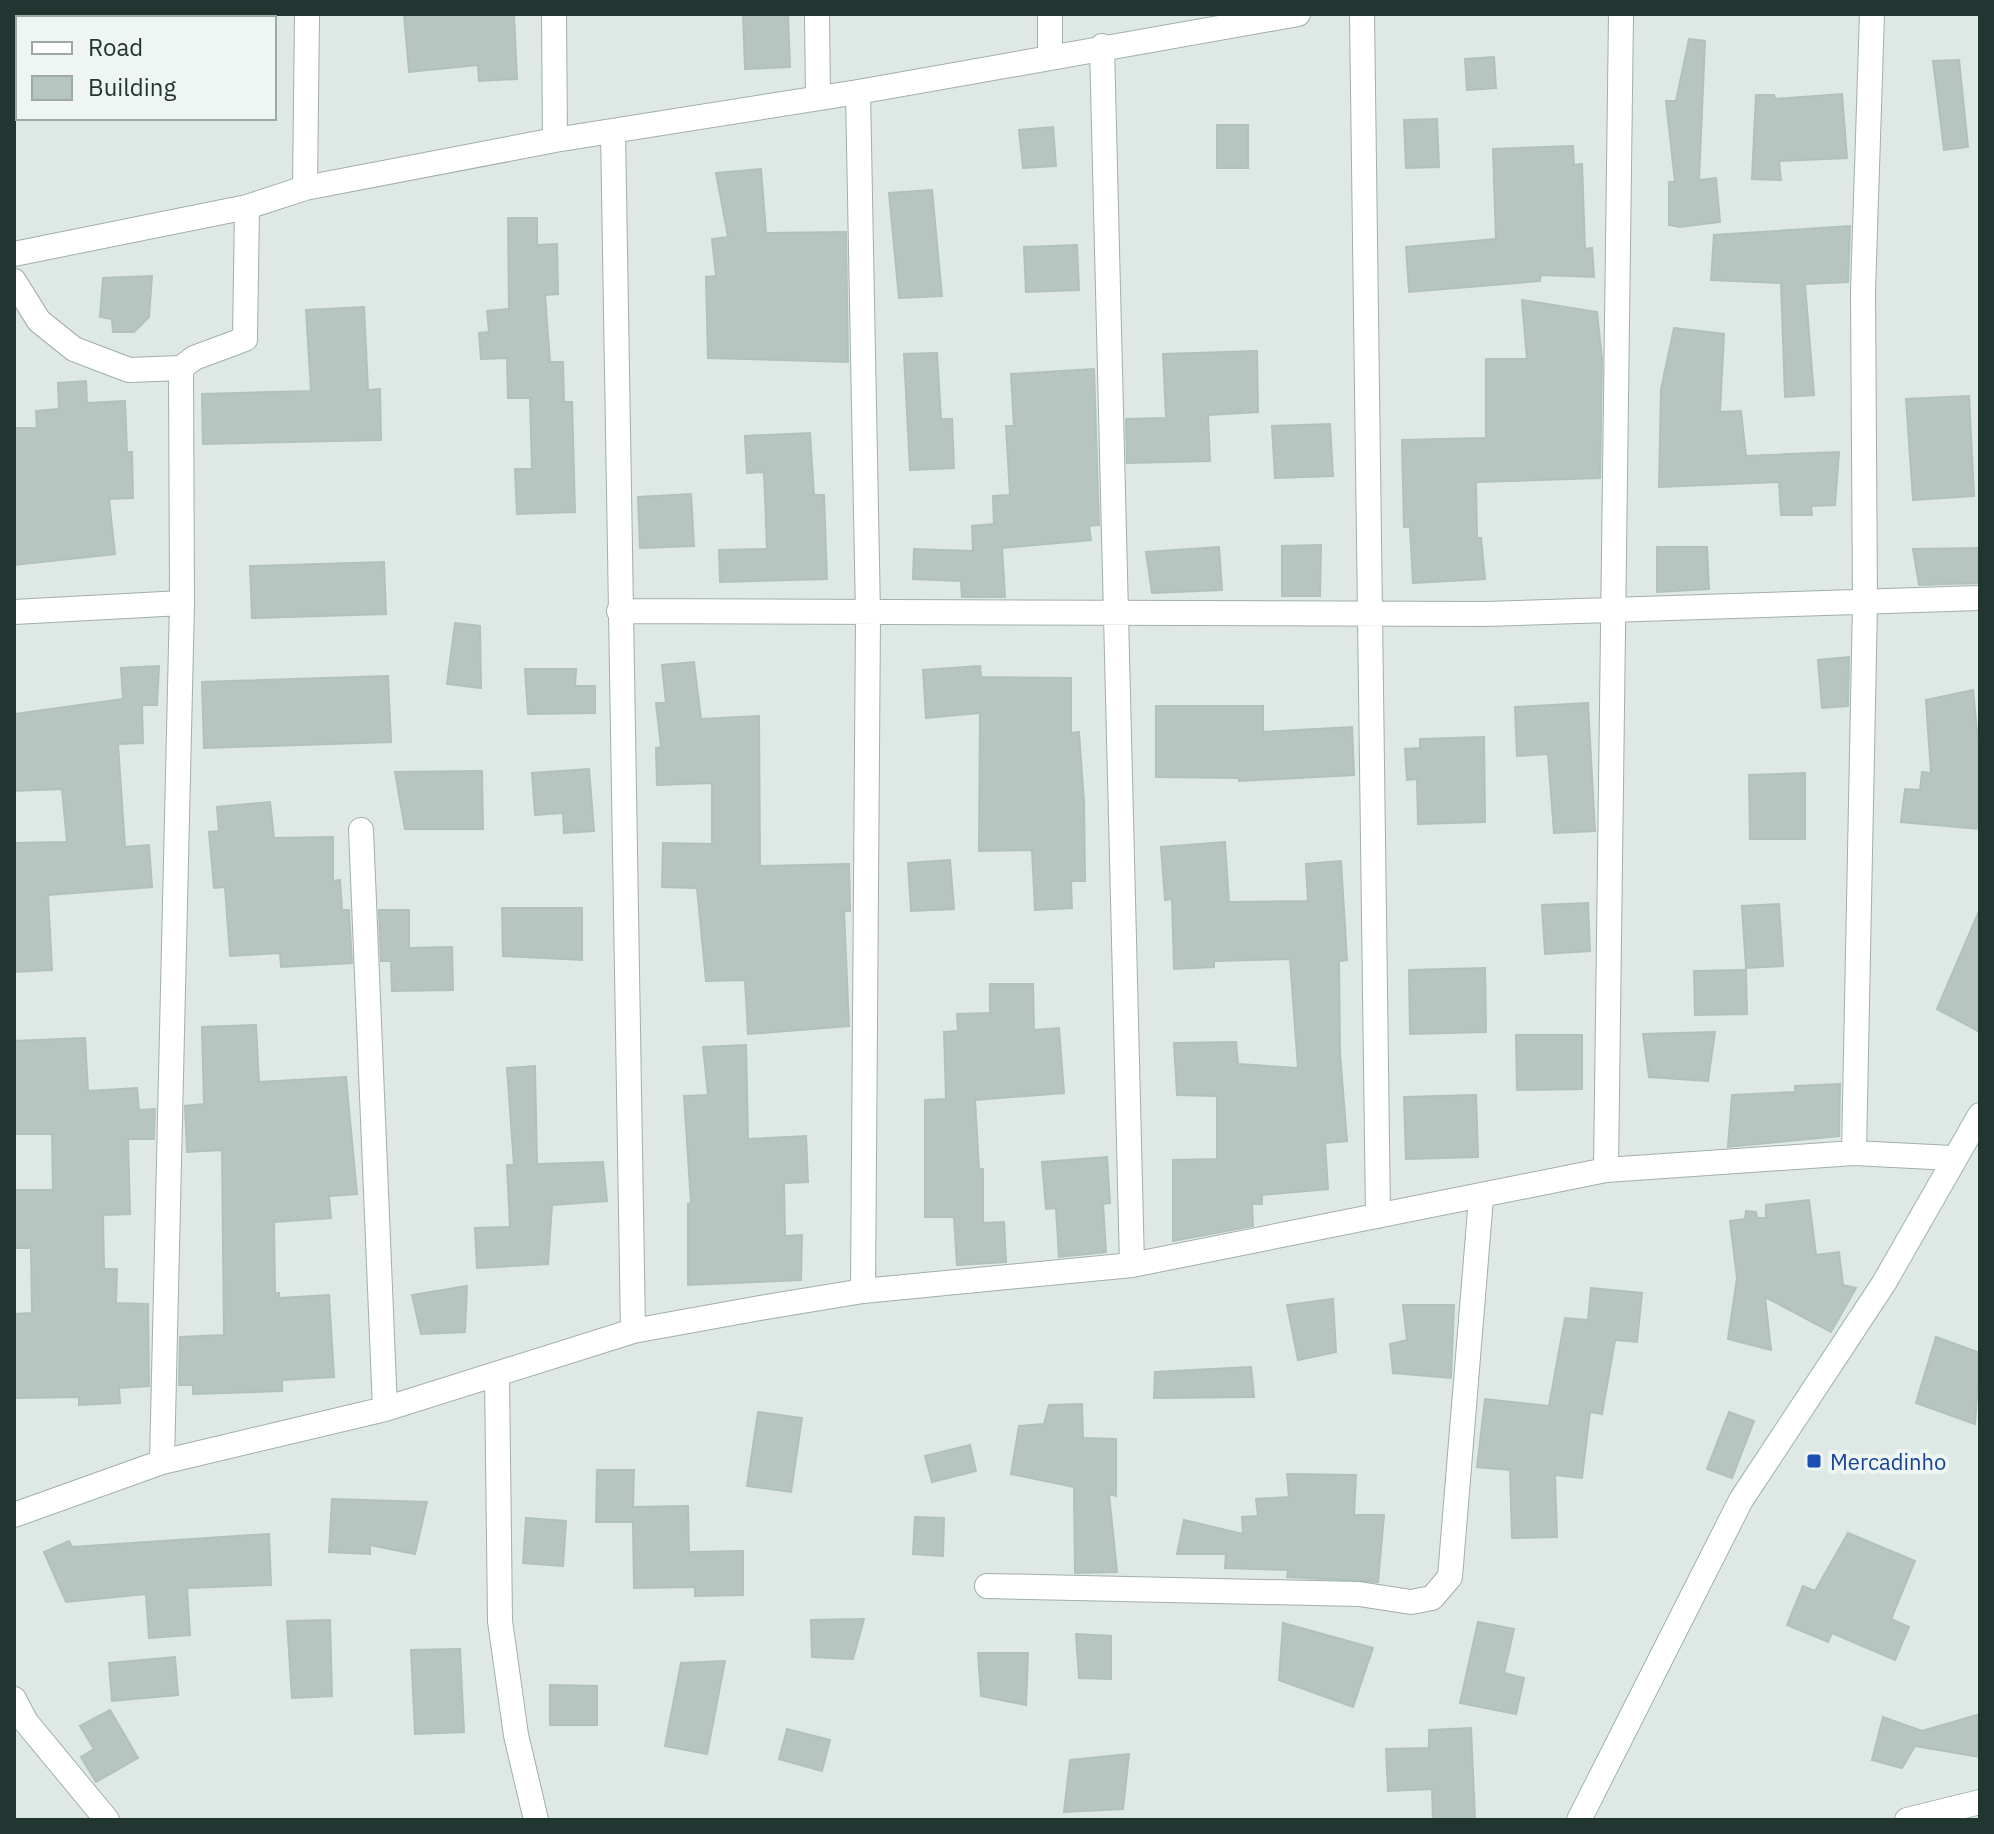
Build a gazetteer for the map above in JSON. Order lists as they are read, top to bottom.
{
  "places": {
    "transit": ["Mercadinho"]
  },
  "legend": ["Road", "Building"]
}
